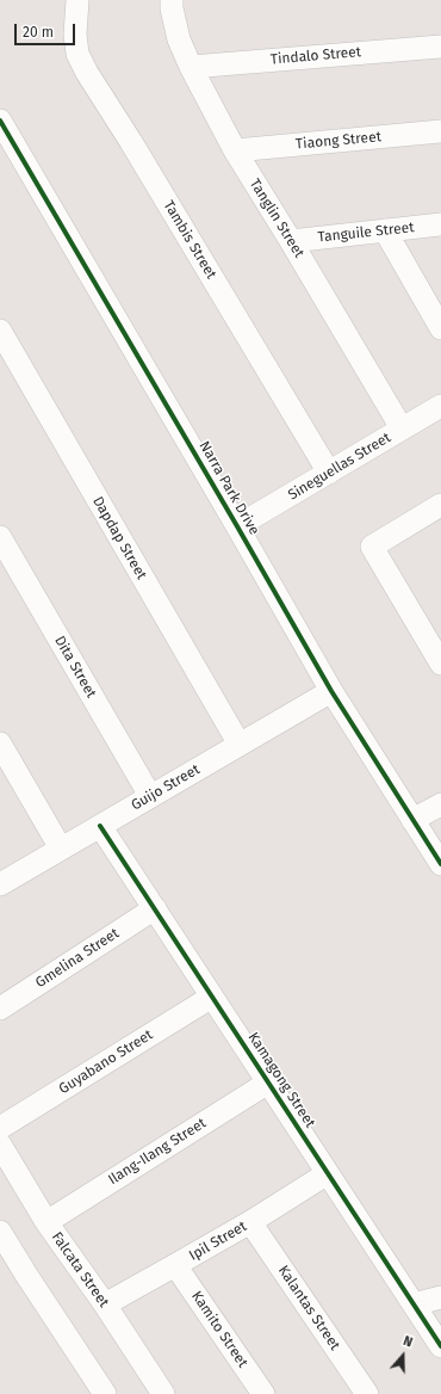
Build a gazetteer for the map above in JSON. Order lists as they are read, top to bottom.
{
  "streets": {
    "street": [
      "Tindalo Street",
      "Tiaong Street",
      "Tanglin Street",
      "Tanguile Street",
      "Tambis Street",
      "Sineguellas Street",
      "Narra Park Drive",
      "Dapdap Street",
      "Dita Street",
      "Guijo Street",
      "Gmelina Street",
      "Guyabano Street",
      "Kamagong Street",
      "Ilang-Ilang Street",
      "Ipil Street",
      "Falcata Street",
      "Kalantas Street",
      "Kamito Street"
    ]
  },
  "crossings": [
    ["Tindalo Street", "Tanglin Street"],
    ["Tiaong Street", "Tanglin Street"],
    ["Tanglin Street", "Tanguile Street"],
    ["Tanglin Street", "Sineguellas Street"],
    ["Tambis Street", "Sineguellas Street"],
    ["Sineguellas Street", "Narra Park Drive"],
    ["Narra Park Drive", "Guijo Street"],
    ["Dapdap Street", "Guijo Street"],
    ["Dita Street", "Guijo Street"],
    ["Guijo Street", "Kamagong Street"],
    ["Gmelina Street", "Kamagong Street"],
    ["Guyabano Street", "Kamagong Street"],
    ["Kamagong Street", "Ilang-Ilang Street"],
    ["Kamagong Street", "Ipil Street"],
    ["Ilang-Ilang Street", "Falcata Street"],
    ["Ipil Street", "Falcata Street"],
    ["Ipil Street", "Kalantas Street"],
    ["Ipil Street", "Kamito Street"]
  ],
  "scale_bar": "20 m",
  "north": "top"
}
